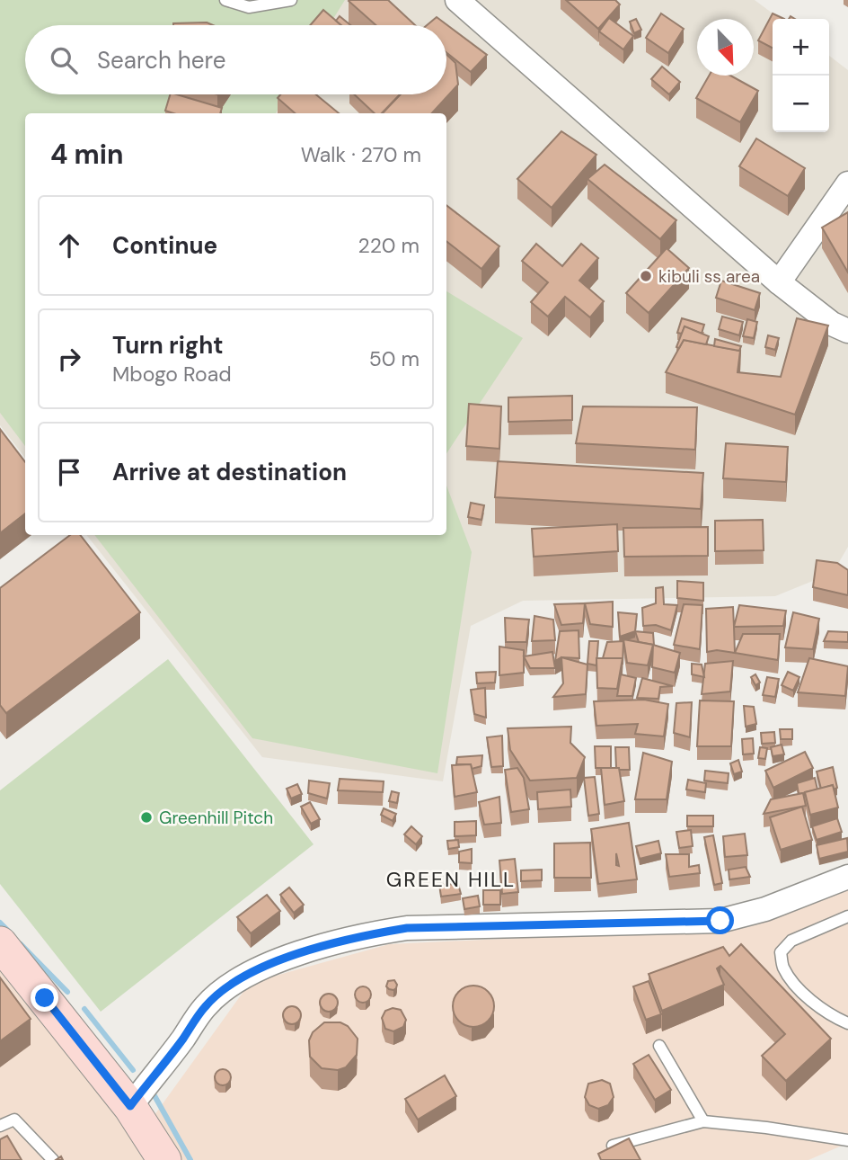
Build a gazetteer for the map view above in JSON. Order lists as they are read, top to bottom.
{
  "districts": ["GREEN HILL"],
  "places": ["kibuli ss area", "Greenhill Pitch"],
  "north": "bottom right",
  "page": {
    "map_buttons": ["+", "−"],
    "search": "Search here",
    "heading": ["4 min", "Walk · 270 m"],
    "list": [
      ["Continue", "220 m"],
      ["Turn right", "Mbogo Road", "50 m"],
      "Arrive at destination"
    ]
  }
}
